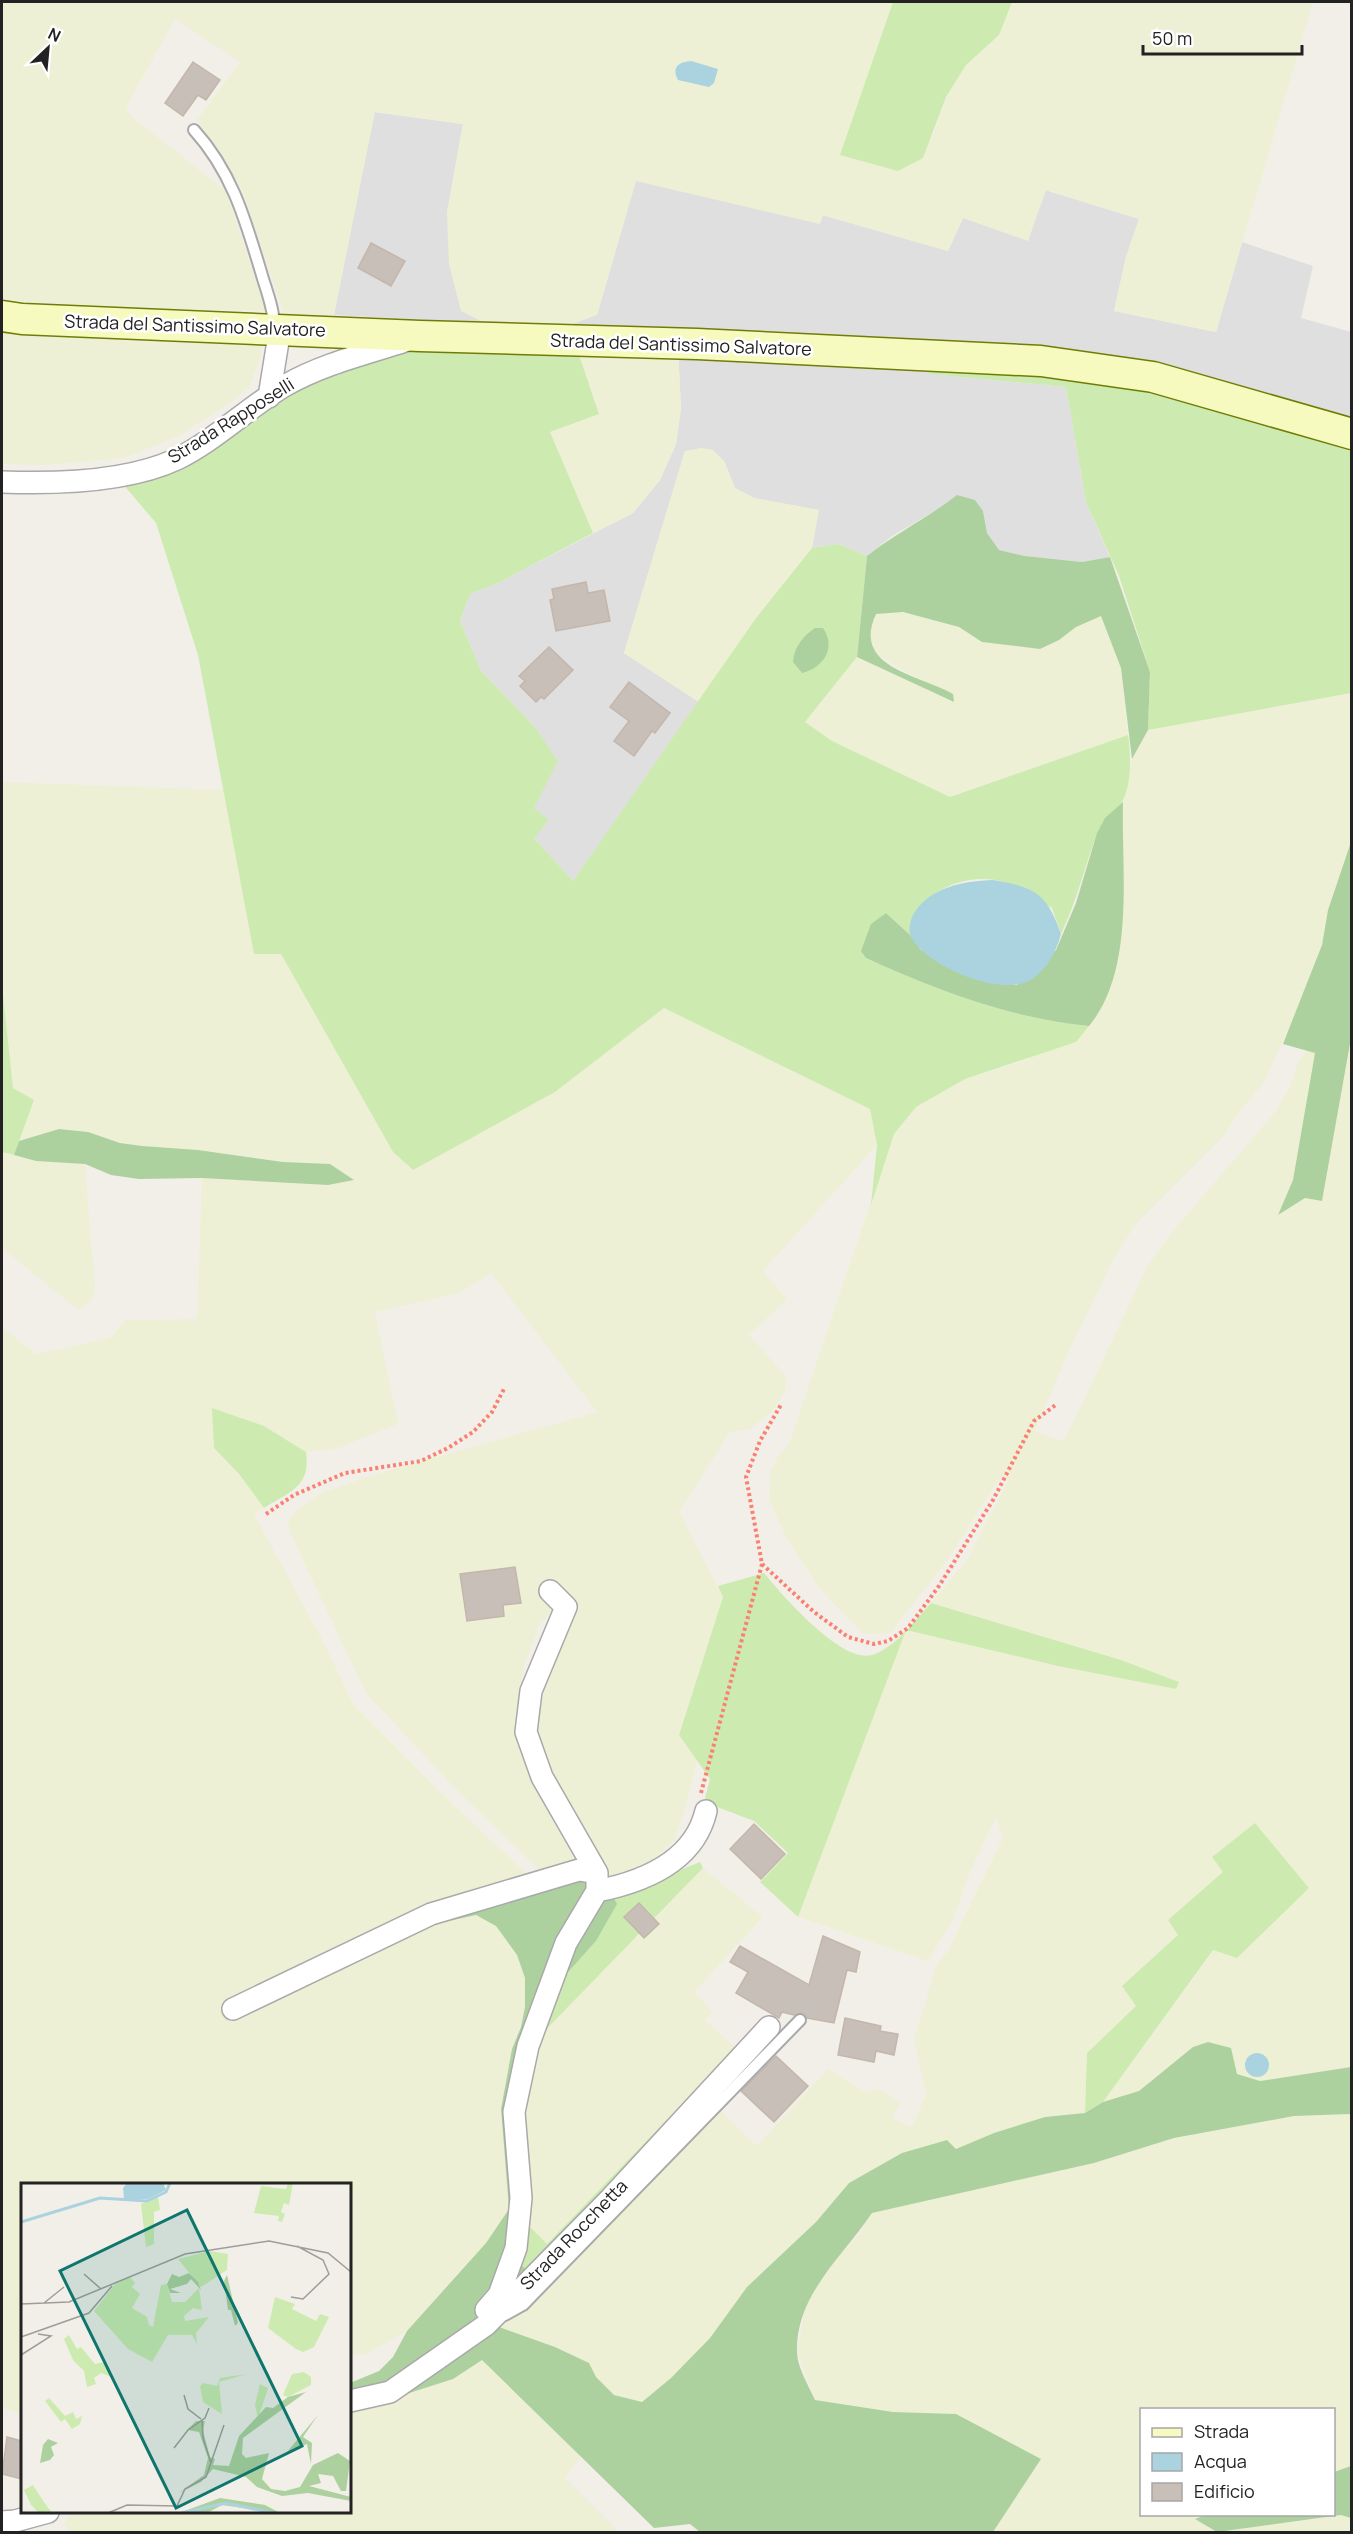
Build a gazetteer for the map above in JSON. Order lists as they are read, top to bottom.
{
  "streets": {
    "street": ["Strada del Santissimo Salvatore", "Strada Rapposelli", "Strada Rocchetta"]
  },
  "crossings": [
    ["Strada del Santissimo Salvatore", "Strada Rapposelli"]
  ],
  "legend": ["Strada", "Acqua", "Edificio"],
  "scale_bar": "50 m",
  "north": "top right"
}
